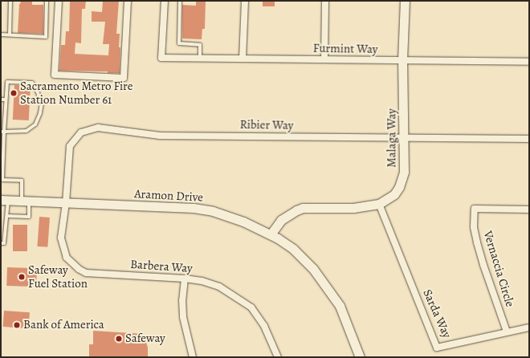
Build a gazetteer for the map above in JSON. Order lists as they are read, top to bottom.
{
  "streets": {
    "street": [
      "Furmint Way",
      "Ribier Way",
      "Malaga Way",
      "Aramon Drive",
      "Barbera Way",
      "Vernaccia Circle",
      "Sarda Way"
    ]
  },
  "crossings": [
    ["Furmint Way", "Malaga Way"],
    ["Ribier Way", "Malaga Way"],
    ["Ribier Way", "Aramon Drive"],
    ["Ribier Way", "Barbera Way"],
    ["Malaga Way", "Aramon Drive"],
    ["Malaga Way", "Sarda Way"],
    ["Aramon Drive", "Barbera Way"],
    ["Vernaccia Circle", "Sarda Way"]
  ],
  "places": [
    "Sacramento Metro Fire Station Number 61",
    "Safeway Fuel Station",
    "Bank of America",
    "Safeway"
  ]
}
